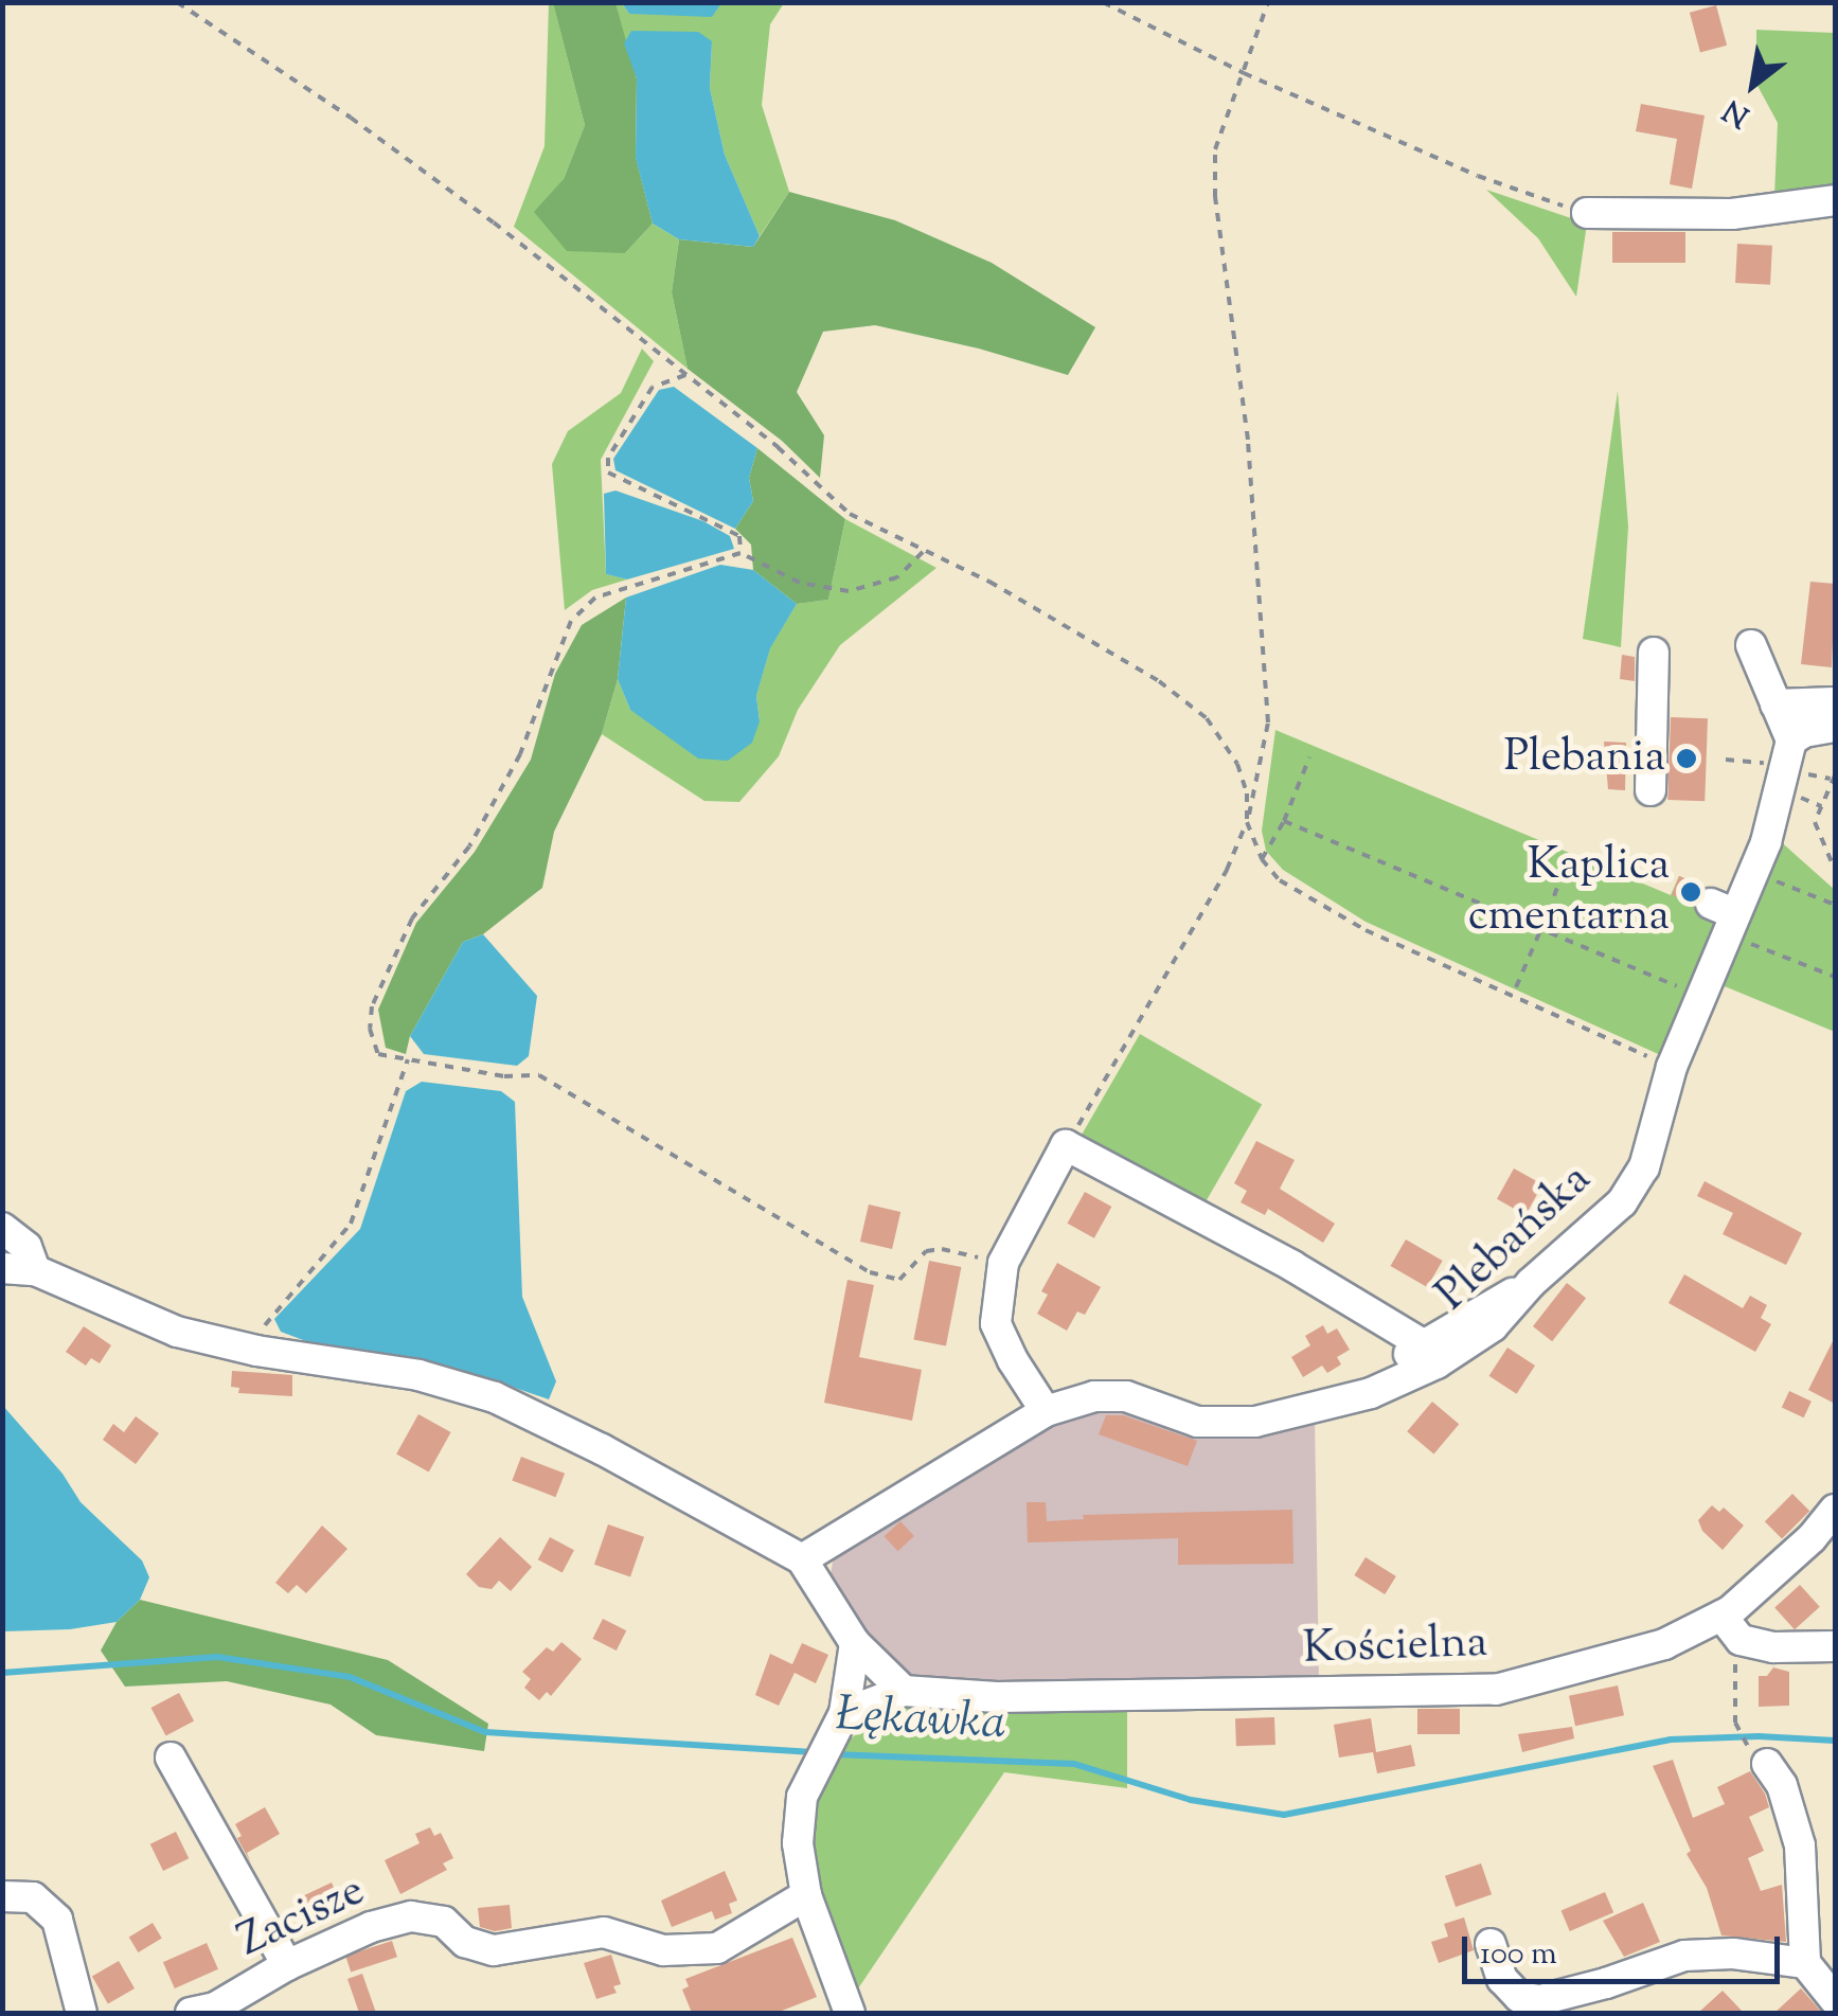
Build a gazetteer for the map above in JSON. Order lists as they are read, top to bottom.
{
  "streets": {
    "street": ["Plebańska", "Kościelna", "Zacisze"]
  },
  "water": ["Łękawka"],
  "places": ["Plebania", "Kaplica cmentarna"],
  "scale_bar": "100 m",
  "north": "bottom left"
}
